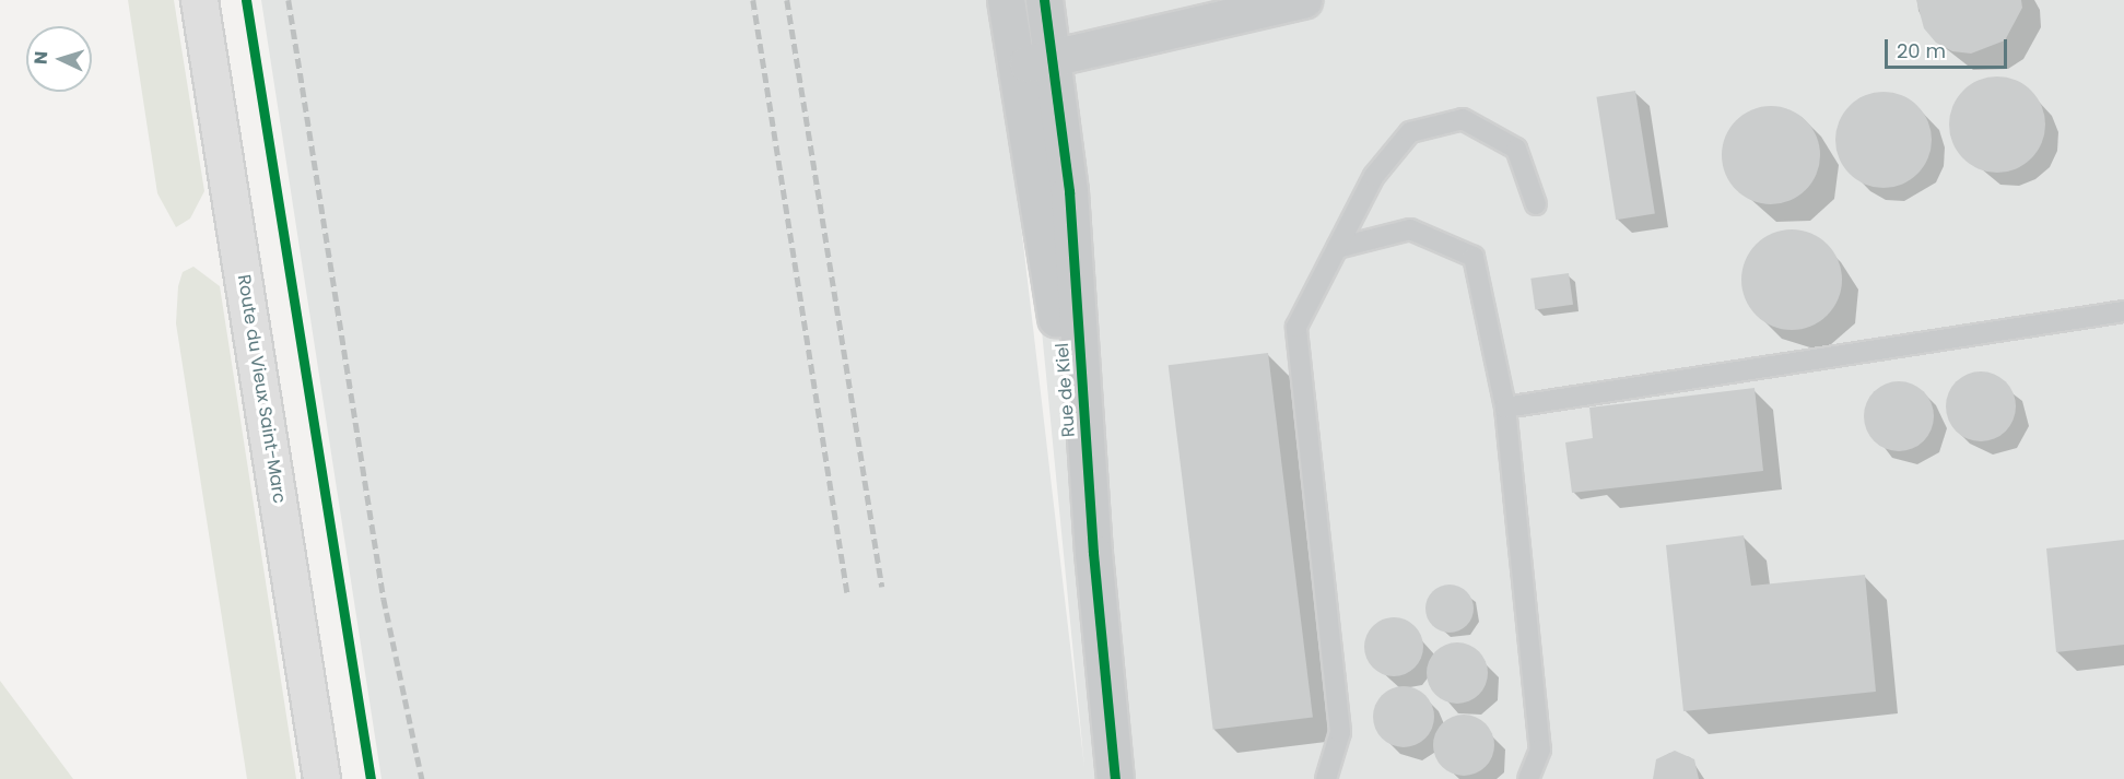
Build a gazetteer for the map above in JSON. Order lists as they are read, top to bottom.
{
  "streets": {
    "main road": ["Route du Vieux Saint-Marc"],
    "street": ["Rue de Kiel"]
  },
  "scale_bar": "20 m",
  "north": "left"
}
